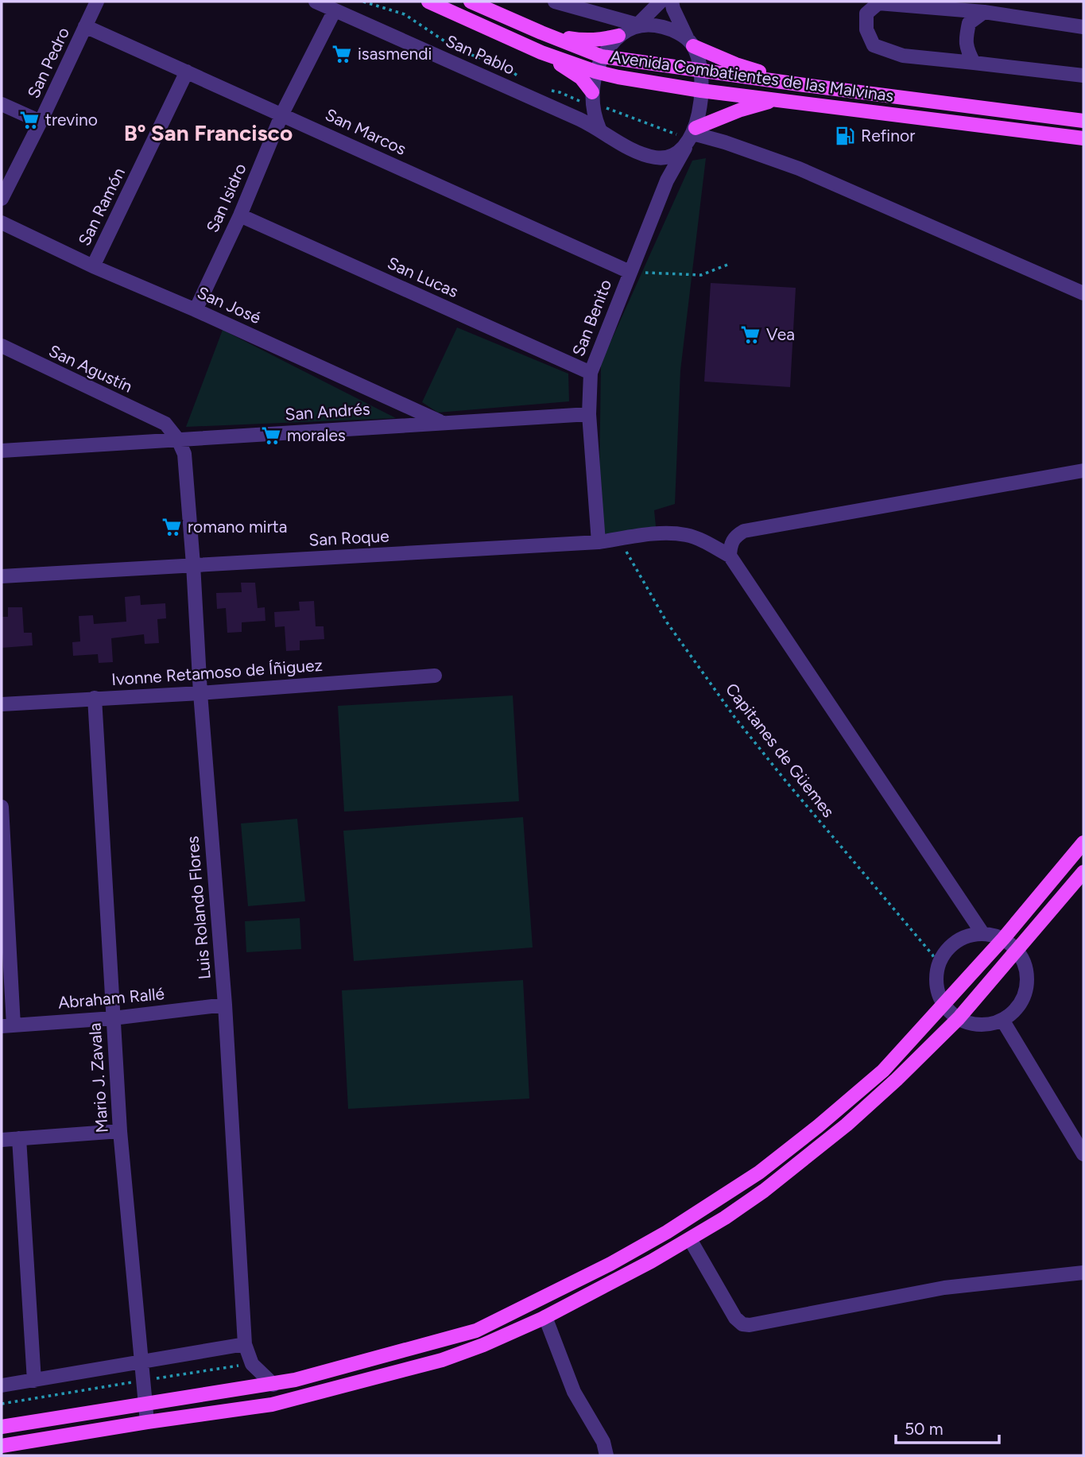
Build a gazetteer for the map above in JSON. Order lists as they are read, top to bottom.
{
  "streets": {
    "main road": ["Avenida Combatientes de las Malvinas"],
    "street": [
      "San Pablo",
      "San Pedro",
      "San Marcos",
      "San Isidro",
      "San Ramón",
      "San Lucas",
      "San José",
      "San Benito",
      "San Agustín",
      "San Andrés",
      "San Roque",
      "Ivonne Retamoso de Íñiguez",
      "Luis Rolando Flores",
      "Abraham Rallé",
      "Mario J. Zavala"
    ],
    "path": ["Capitanes de Güemes"]
  },
  "crossings": [
    ["San Pablo", "San Isidro"],
    ["San Pedro", "San Marcos"],
    ["Avenida Combatientes de las Malvinas", "San Benito"],
    ["San Marcos", "San Isidro"],
    ["San Marcos", "San Ramón"],
    ["San Marcos", "San Benito"],
    ["San Isidro", "San Lucas"],
    ["San Isidro", "San José"],
    ["San Ramón", "San José"],
    ["San Lucas", "San Benito"],
    ["San José", "San Andrés"],
    ["San Benito", "San Andrés"],
    ["San Benito", "San Roque"],
    ["San Agustín", "Luis Rolando Flores"],
    ["San Andrés", "Luis Rolando Flores"],
    ["San Roque", "Luis Rolando Flores"],
    ["Ivonne Retamoso de Íñiguez", "Luis Rolando Flores"],
    ["Ivonne Retamoso de Íñiguez", "Mario J. Zavala"],
    ["Luis Rolando Flores", "Abraham Rallé"],
    ["Abraham Rallé", "Mario J. Zavala"]
  ],
  "districts": ["Bº San Francisco"],
  "places": {
    "supermarket": [
      "isasmendi",
      "trevino",
      "Vea",
      "morales",
      "romano mirta"
    ],
    "fuel station": ["Refinor"]
  },
  "scale_bar": "50 m"
}
